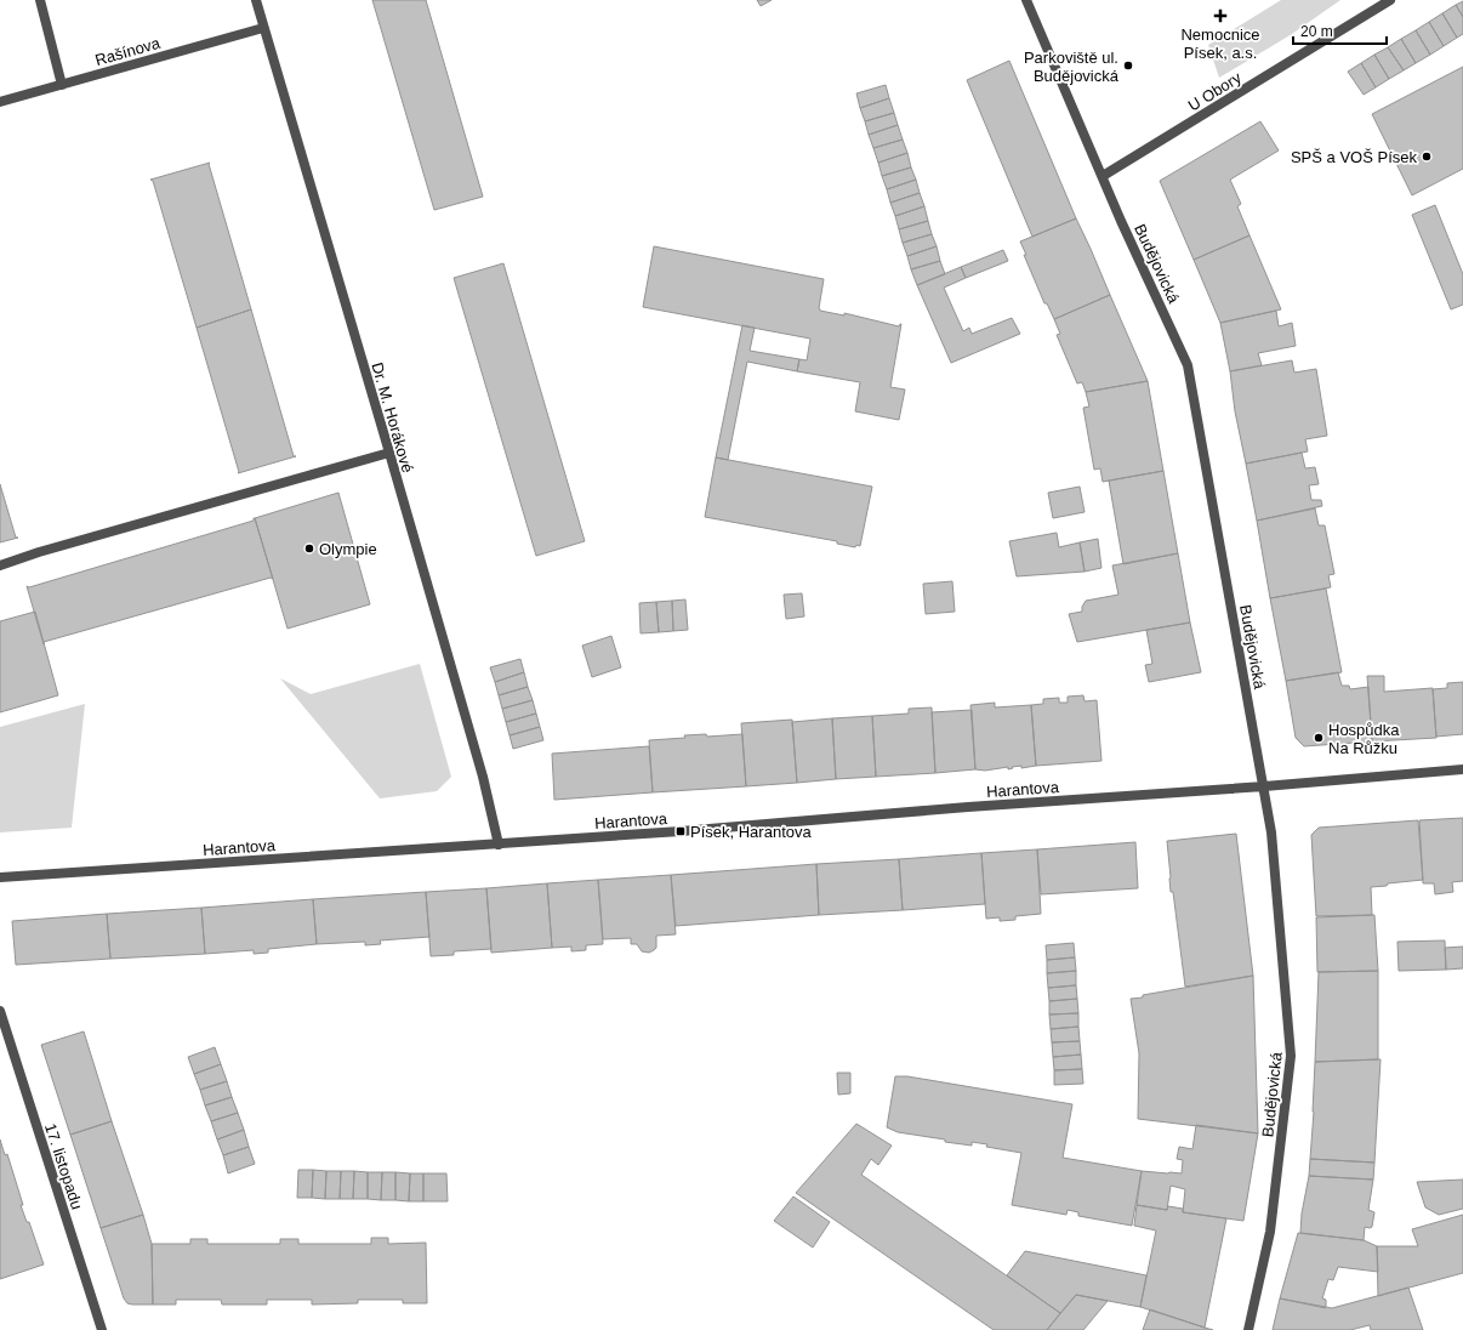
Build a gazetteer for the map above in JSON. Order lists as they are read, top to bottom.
{
  "streets": {
    "street": [
      "Rašínova",
      "U Obory",
      "Budějovická",
      "Dr. M. Horákové",
      "Harantova",
      "17. listopadu"
    ]
  },
  "crossings": [
    ["Rašínova", "Dr. M. Horákové"],
    ["U Obory", "Budějovická"],
    ["Budějovická", "Harantova"],
    ["Dr. M. Horákové", "Harantova"]
  ],
  "places": {
    "health": ["Nemocnice Písek, a.s."],
    "other": [
      "Parkoviště ul. Budějovická",
      "SPŠ a VOŠ Písek",
      "Olympie",
      "Hospůdka Na Růžku"
    ],
    "transit": ["Písek, Harantova"]
  },
  "scale_bar": "20 m"
}
